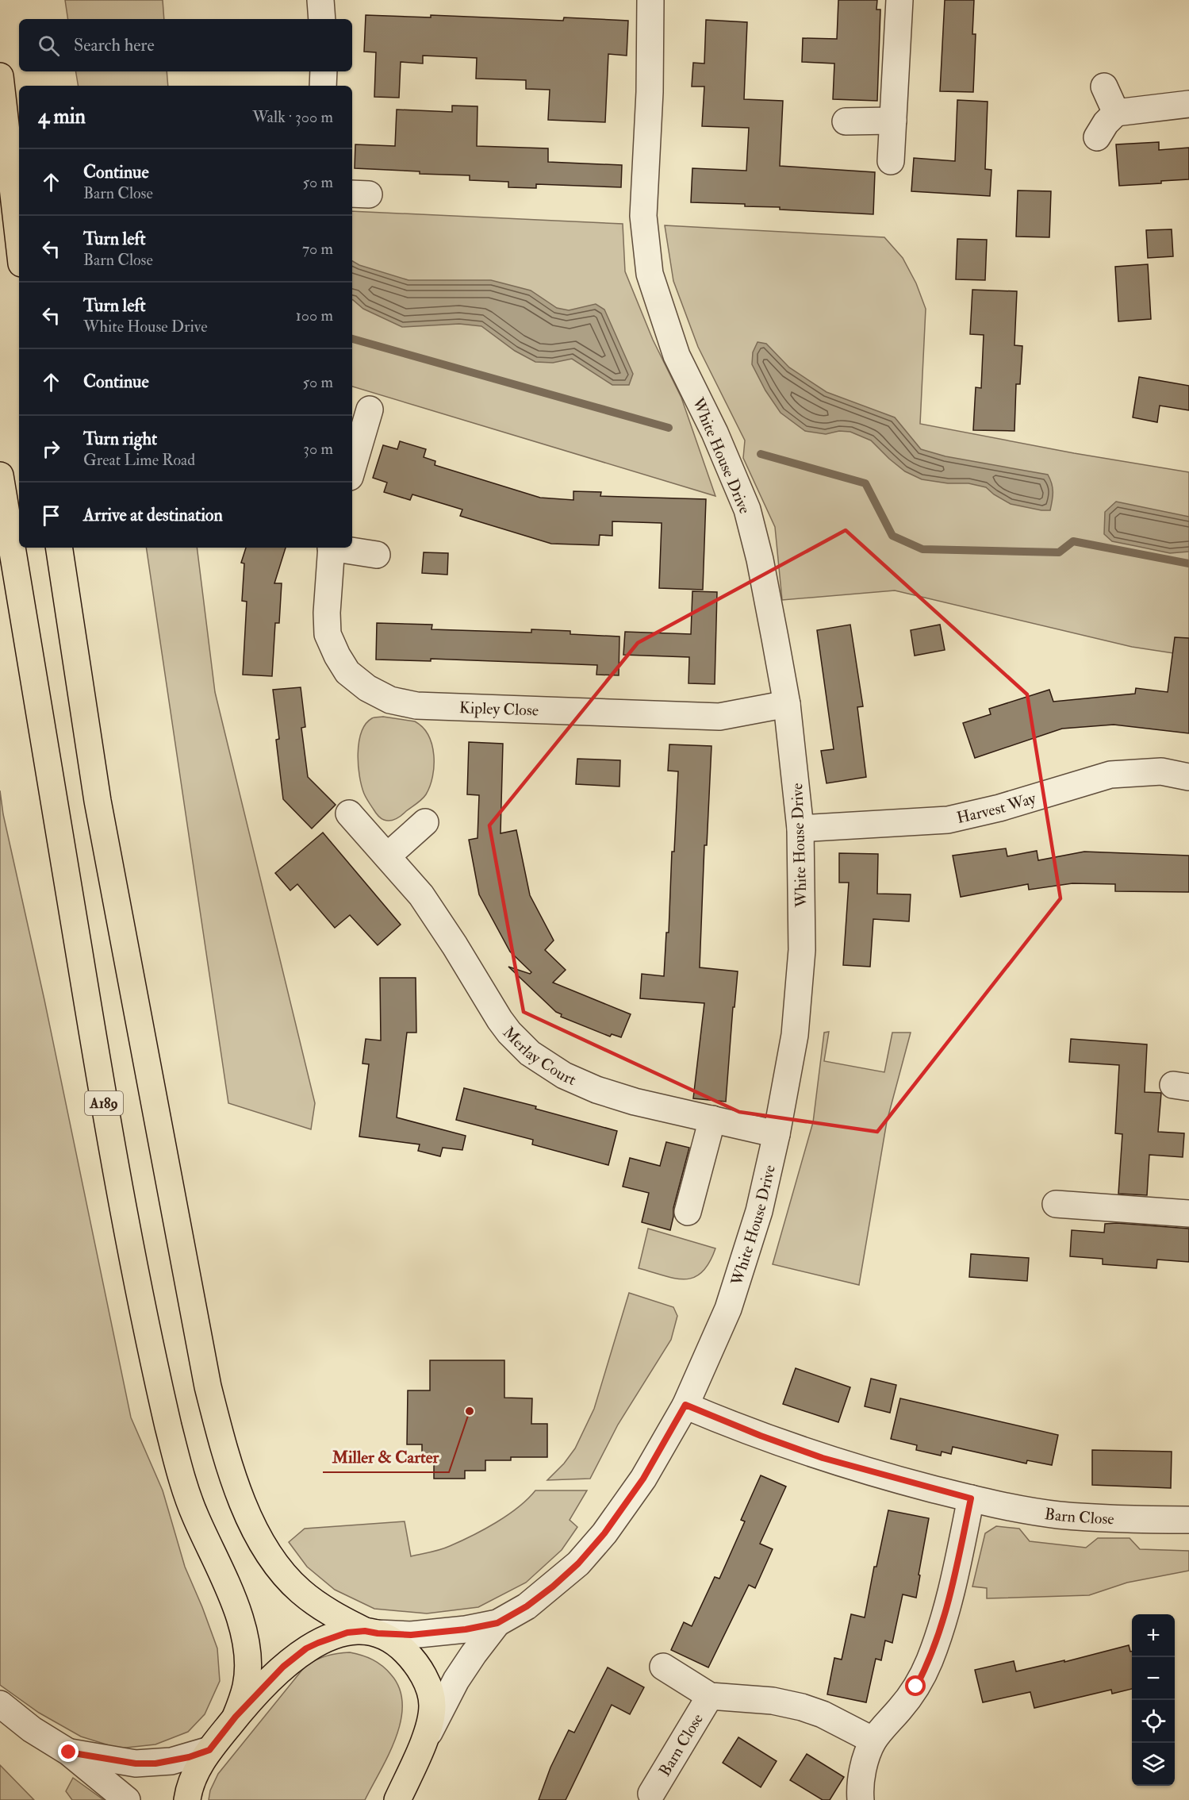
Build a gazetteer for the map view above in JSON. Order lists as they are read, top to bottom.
{
  "streets": {
    "main road": ["A189"],
    "street": [
      "White House Drive",
      "Kipley Close",
      "Harvest Way",
      "Merlay Court",
      "Barn Close"
    ]
  },
  "crossings": [
    ["White House Drive", "Kipley Close"],
    ["White House Drive", "Harvest Way"],
    ["White House Drive", "Merlay Court"],
    ["White House Drive", "Barn Close"]
  ],
  "places": ["Miller & Carter"],
  "page": {
    "search": "Search here",
    "heading": ["4 min", "Walk · 300 m"],
    "list": [
      ["Continue", "Barn Close", "50 m"],
      ["Turn left", "Barn Close", "70 m"],
      ["Turn left", "White House Drive", "100 m"],
      ["Continue", "50 m"],
      ["Turn right", "Great Lime Road", "30 m"],
      "Arrive at destination"
    ],
    "map_buttons": ["+", "−"]
  }
}
